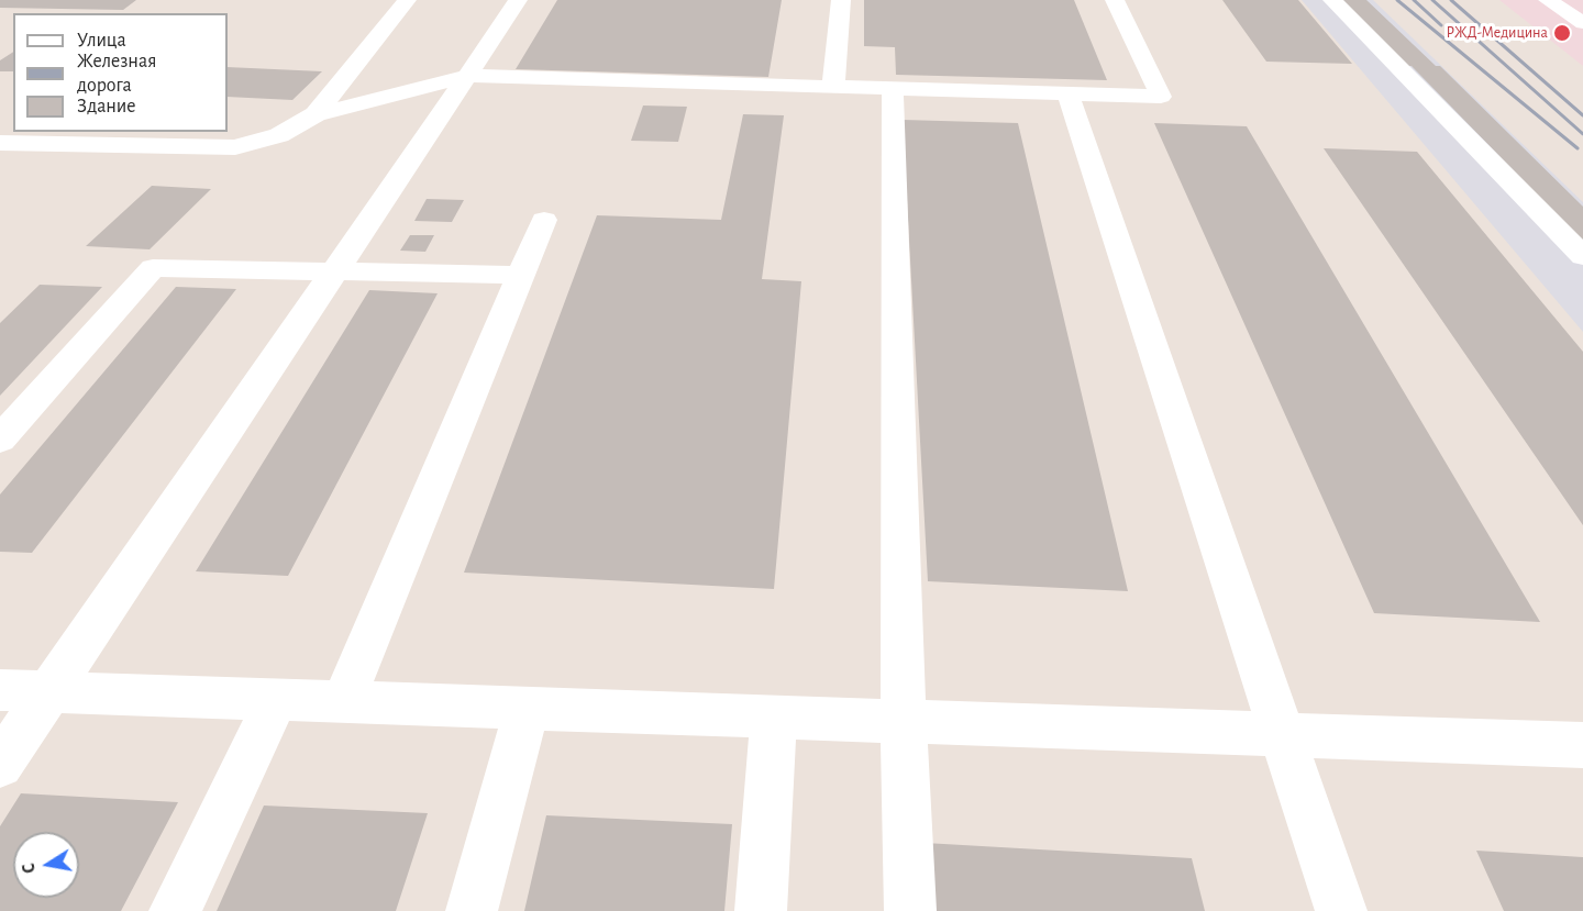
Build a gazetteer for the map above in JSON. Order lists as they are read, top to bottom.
{
  "places": ["РЖД-Медицина"],
  "legend": ["Улица", "Железная дорога", "Здание"],
  "north": "left"
}
